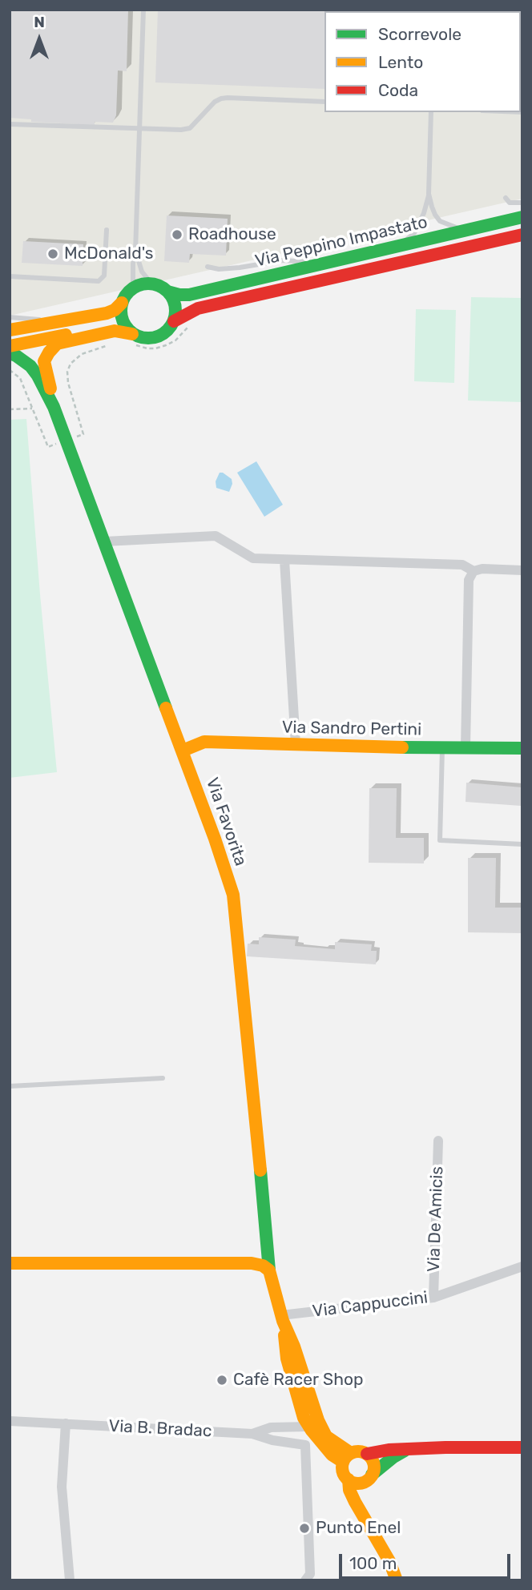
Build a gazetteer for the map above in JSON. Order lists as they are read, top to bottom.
{
  "streets": {
    "street": [
      "Via Peppino Impastato",
      "Via Sandro Pertini",
      "Via Favorita",
      "Via De Amicis",
      "Via Cappuccini",
      "Via B. Bradac"
    ]
  },
  "crossings": [
    ["Via Peppino Impastato", "Via Favorita"],
    ["Via Sandro Pertini", "Via Favorita"],
    ["Via Favorita", "Via Cappuccini"],
    ["Via De Amicis", "Via Cappuccini"]
  ],
  "places": [
    "Roadhouse",
    "McDonald's",
    "Cafè Racer Shop",
    "Punto Enel"
  ],
  "legend": ["Scorrevole", "Lento", "Coda"],
  "scale_bar": "100 m",
  "north": "top"
}
